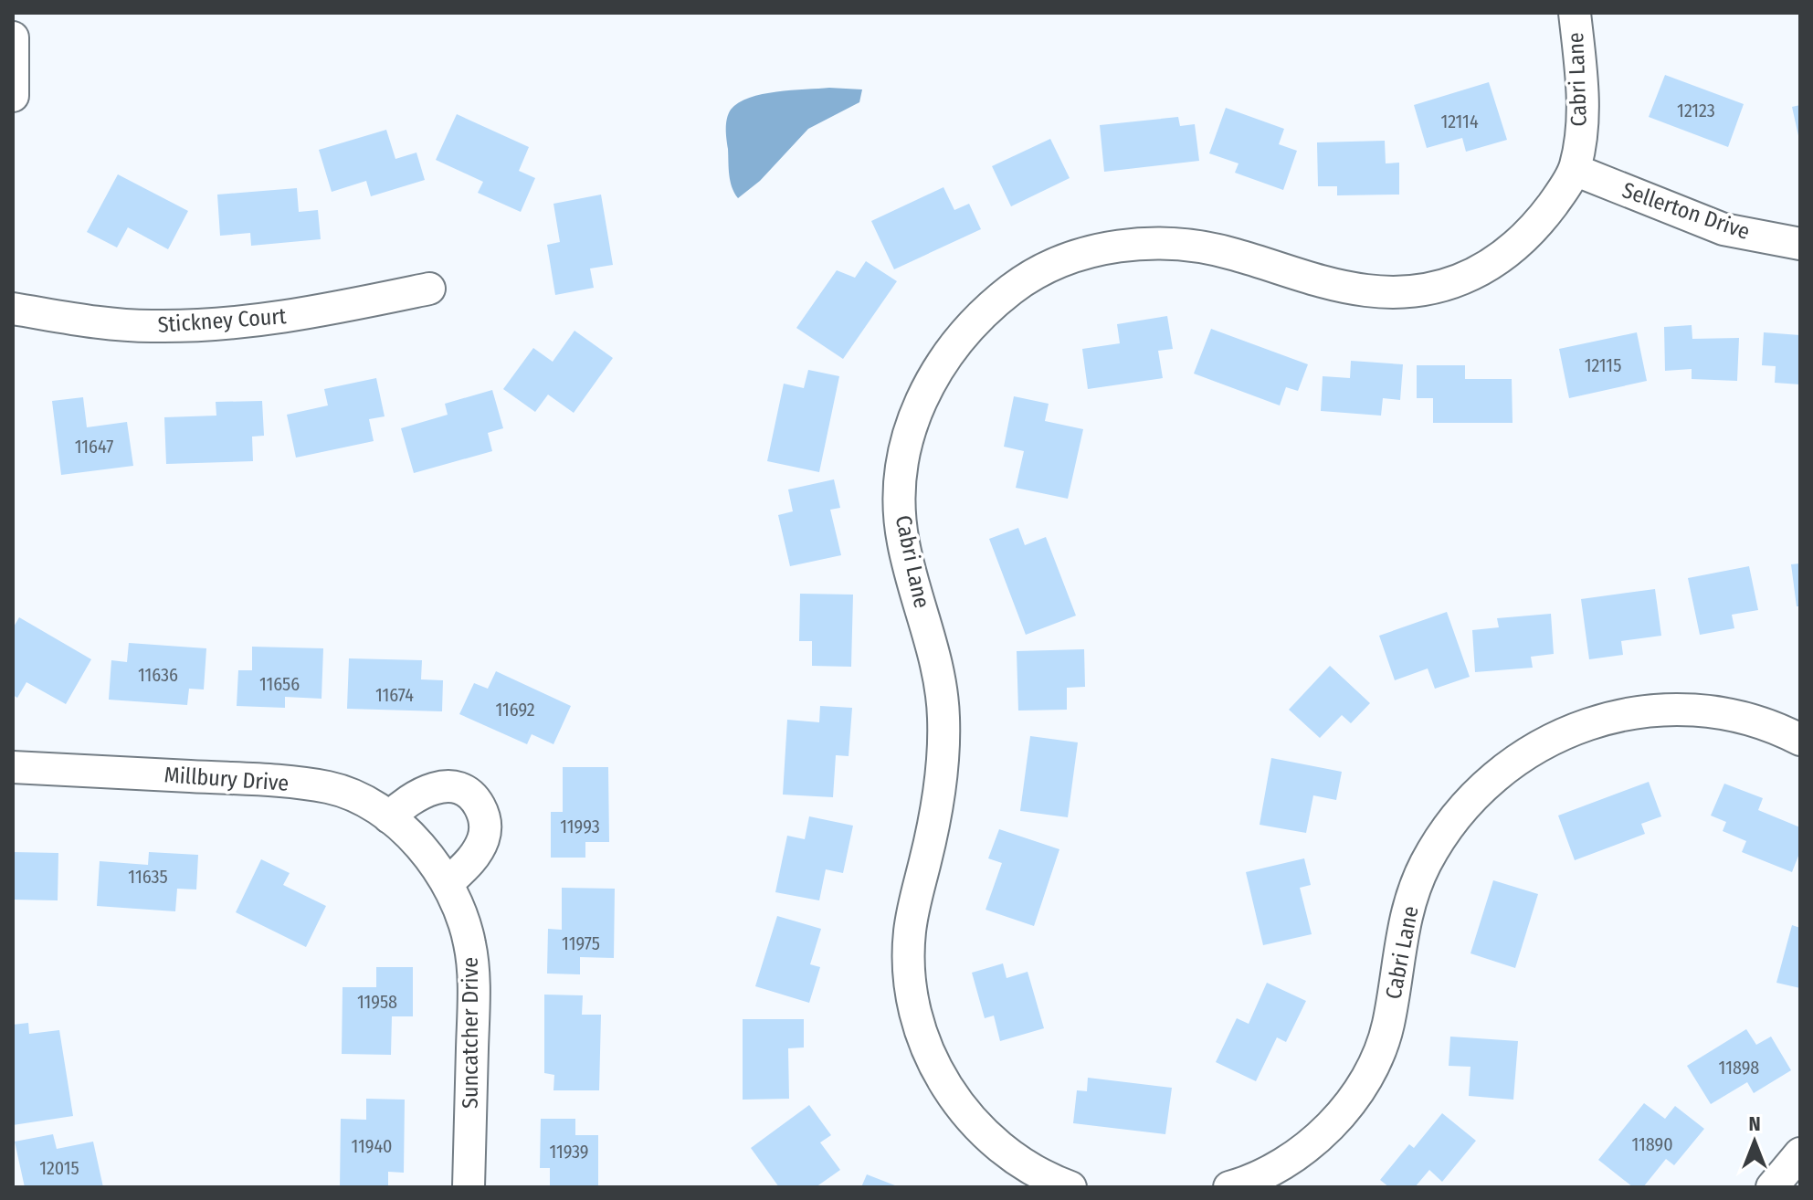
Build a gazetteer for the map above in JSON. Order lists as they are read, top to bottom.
{
  "streets": {
    "street": [
      "Cabri Lane",
      "Sellerton Drive",
      "Stickney Court",
      "Millbury Drive",
      "Suncatcher Drive"
    ]
  },
  "crossings": [
    ["Cabri Lane", "Sellerton Drive"],
    ["Millbury Drive", "Suncatcher Drive"]
  ],
  "house_numbers": [
    "12123",
    "12114",
    "12115",
    "11647",
    "11636",
    "11656",
    "11674",
    "11692",
    "11993",
    "11635",
    "11975",
    "11958",
    "11898",
    "11890",
    "11940",
    "11939",
    "12015"
  ],
  "north": "top"
}
